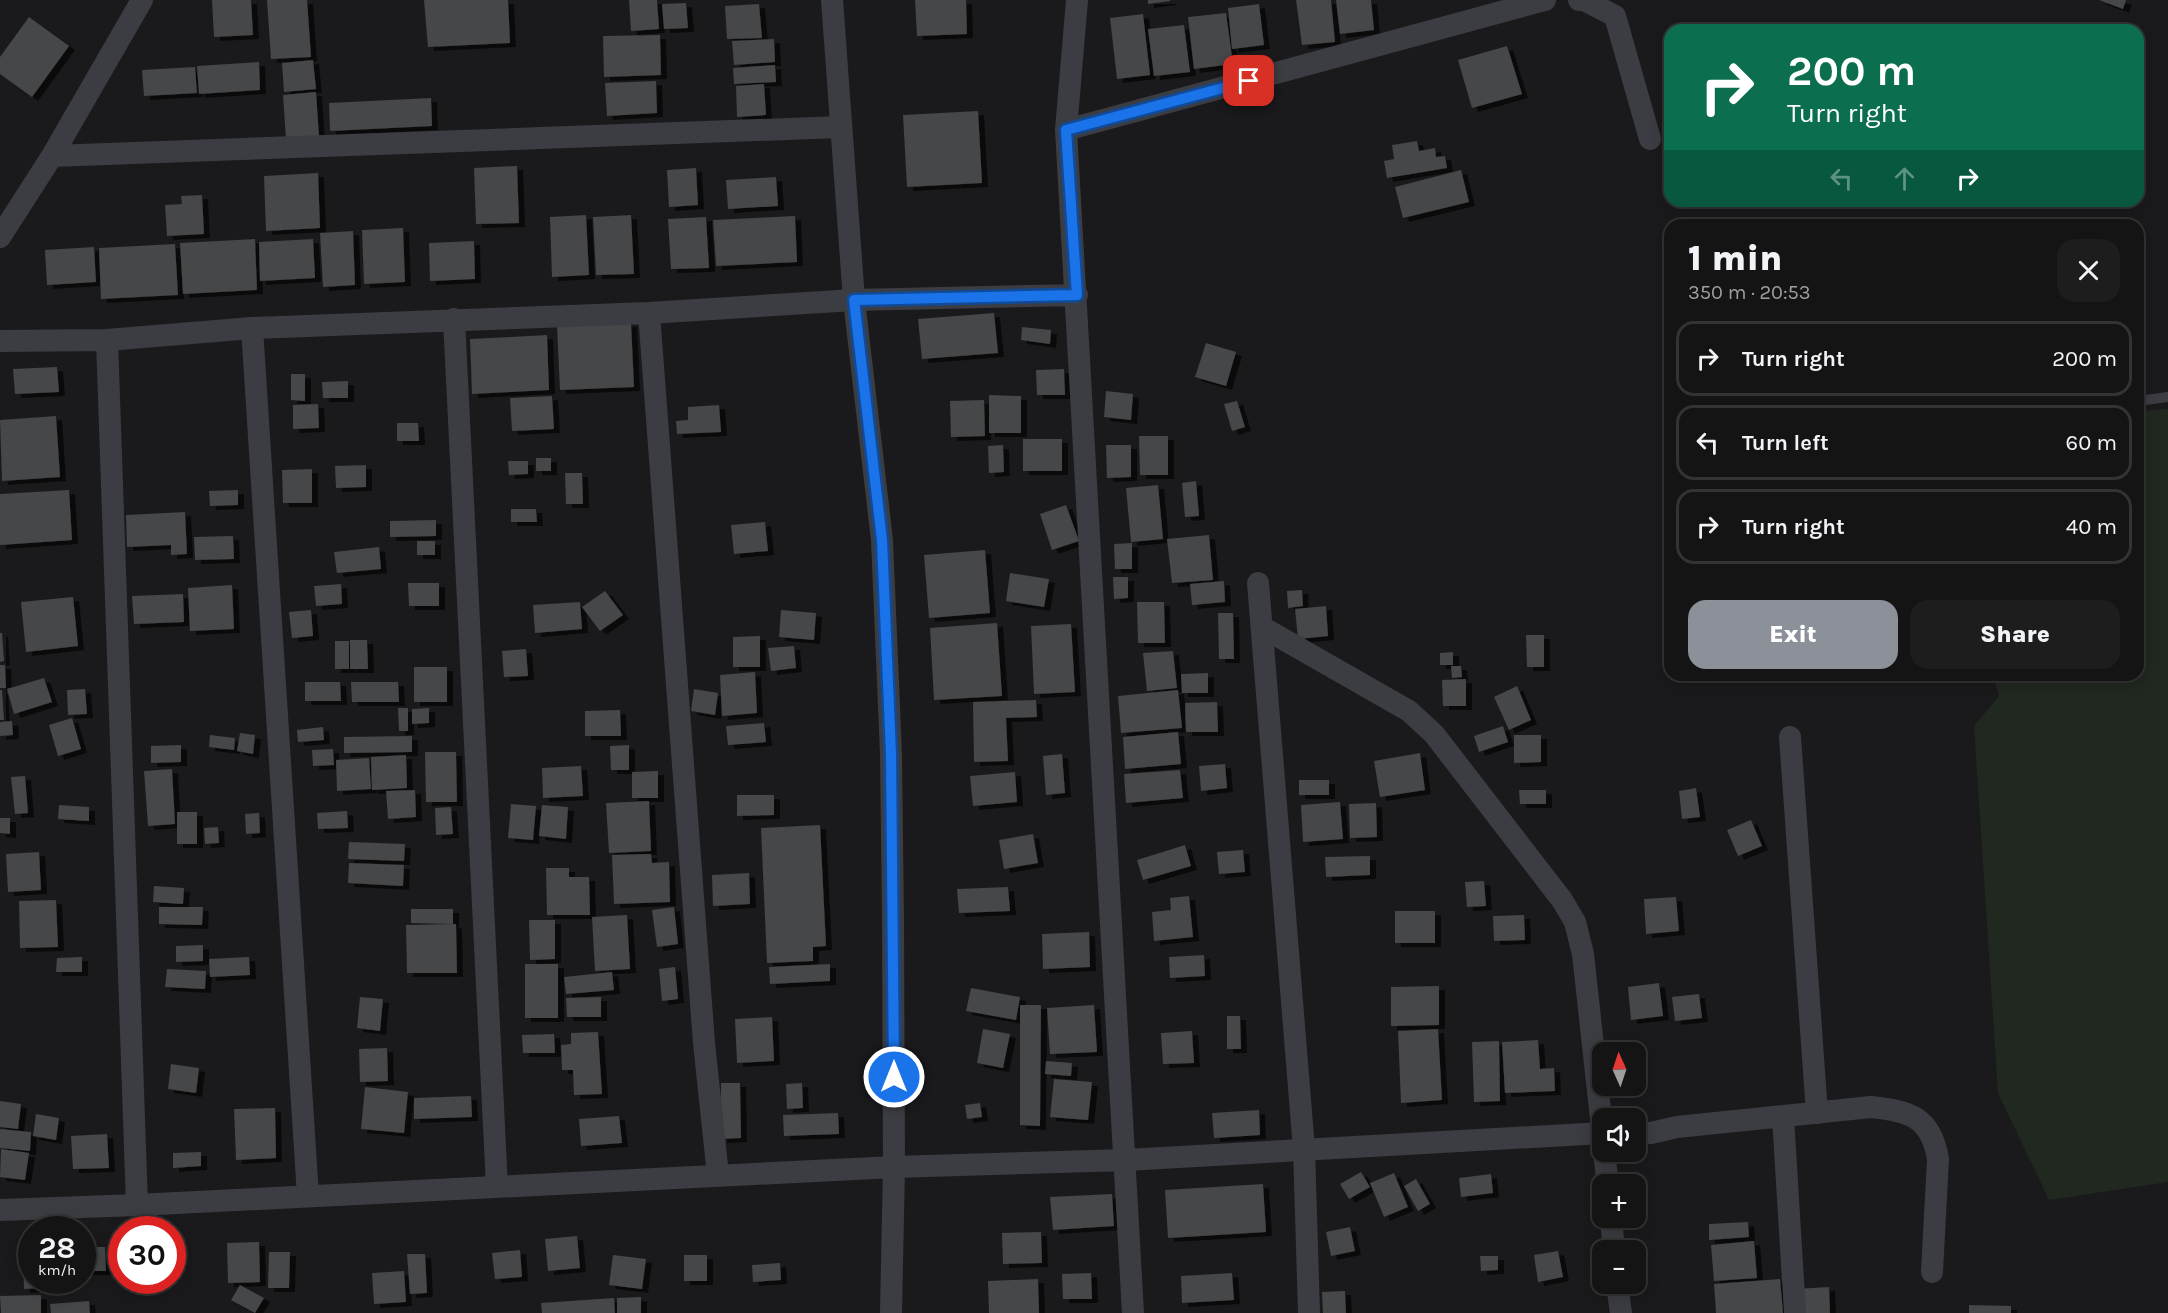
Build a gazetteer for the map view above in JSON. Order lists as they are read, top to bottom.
{
  "north": "top",
  "page": {
    "turn": ["200 m", "Turn right"],
    "heading": ["1 min", "350 m · 20:53"],
    "list": [
      {
        "name": "Turn right",
        "value": "200 m"
      },
      {
        "name": "Turn left",
        "value": "60 m"
      },
      {
        "name": "Turn right",
        "value": "40 m"
      }
    ],
    "buttons": ["Exit", "Share"],
    "map_buttons": ["+", "−"],
    "speed": "28 km/h",
    "limit": "30"
  }
}
